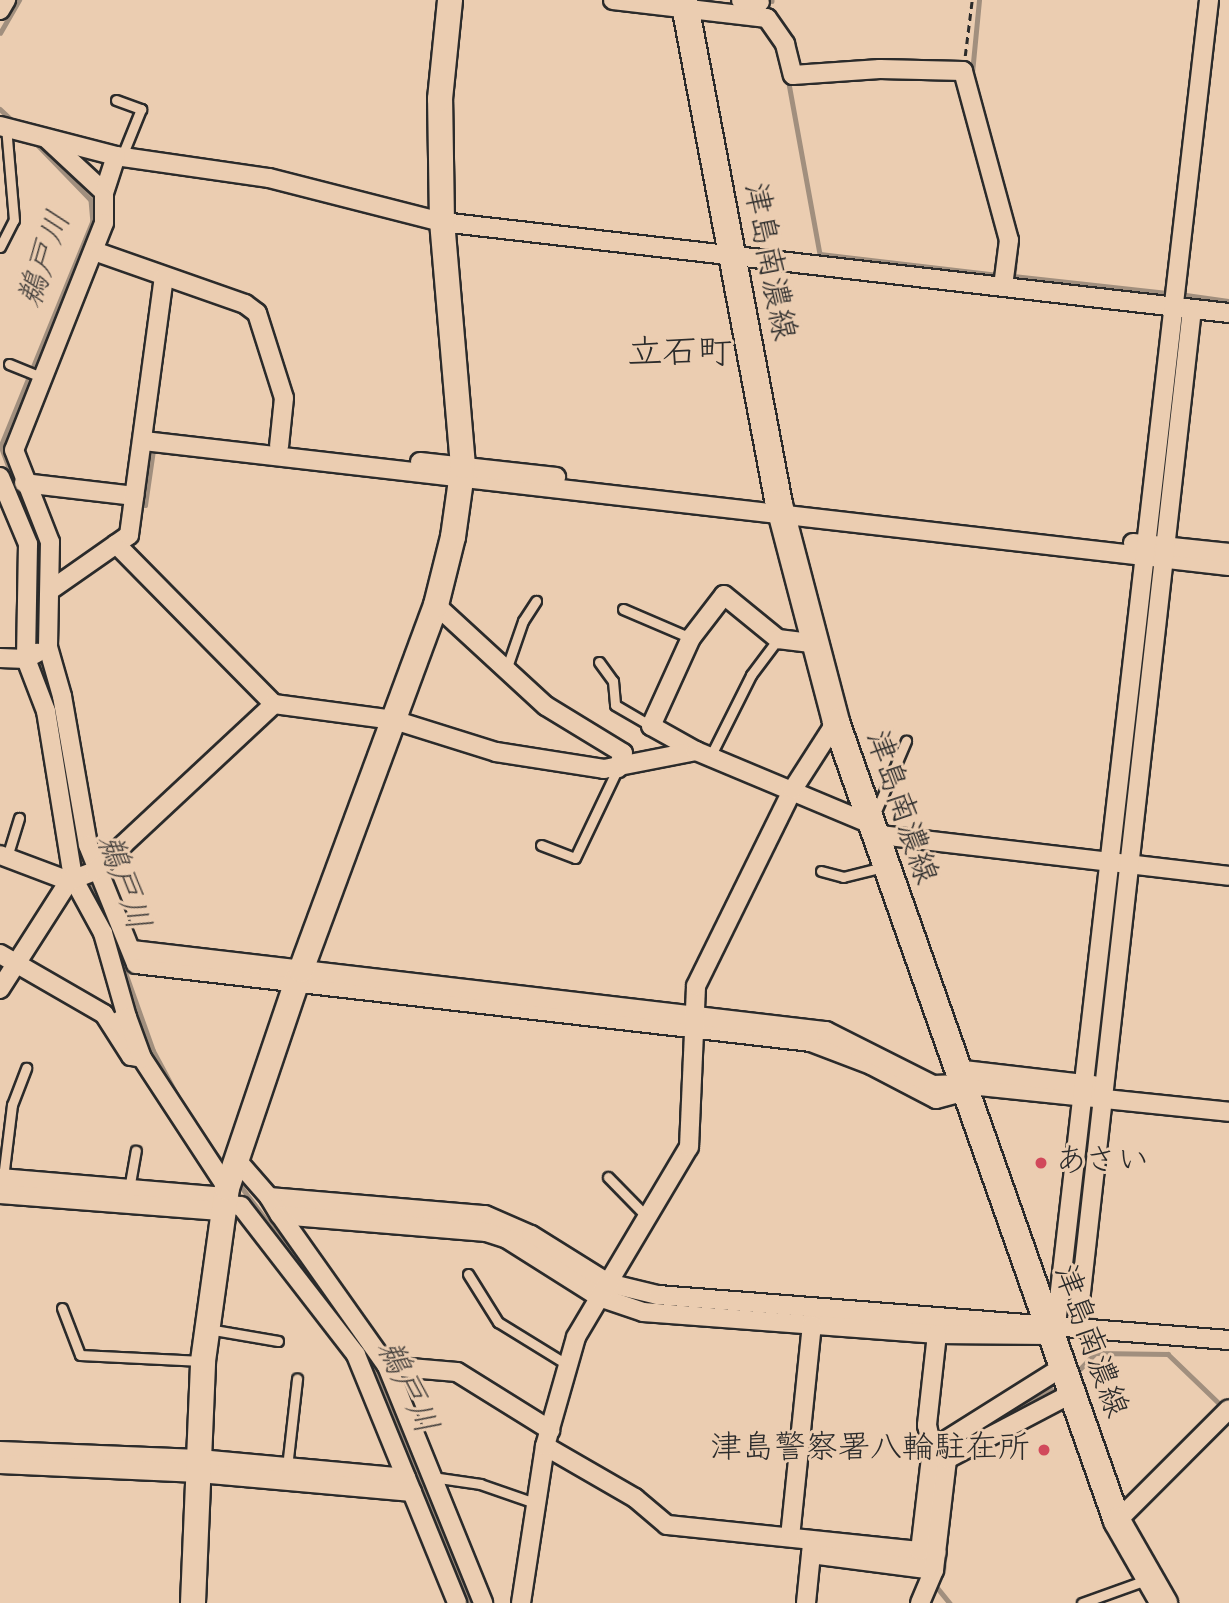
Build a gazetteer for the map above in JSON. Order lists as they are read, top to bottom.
{
  "streets": {
    "main road": ["津島南濃線"]
  },
  "districts": ["立石町"],
  "water": ["鵜戸川"],
  "places": ["あさい", "津島警察署八輪駐在所"]
}
